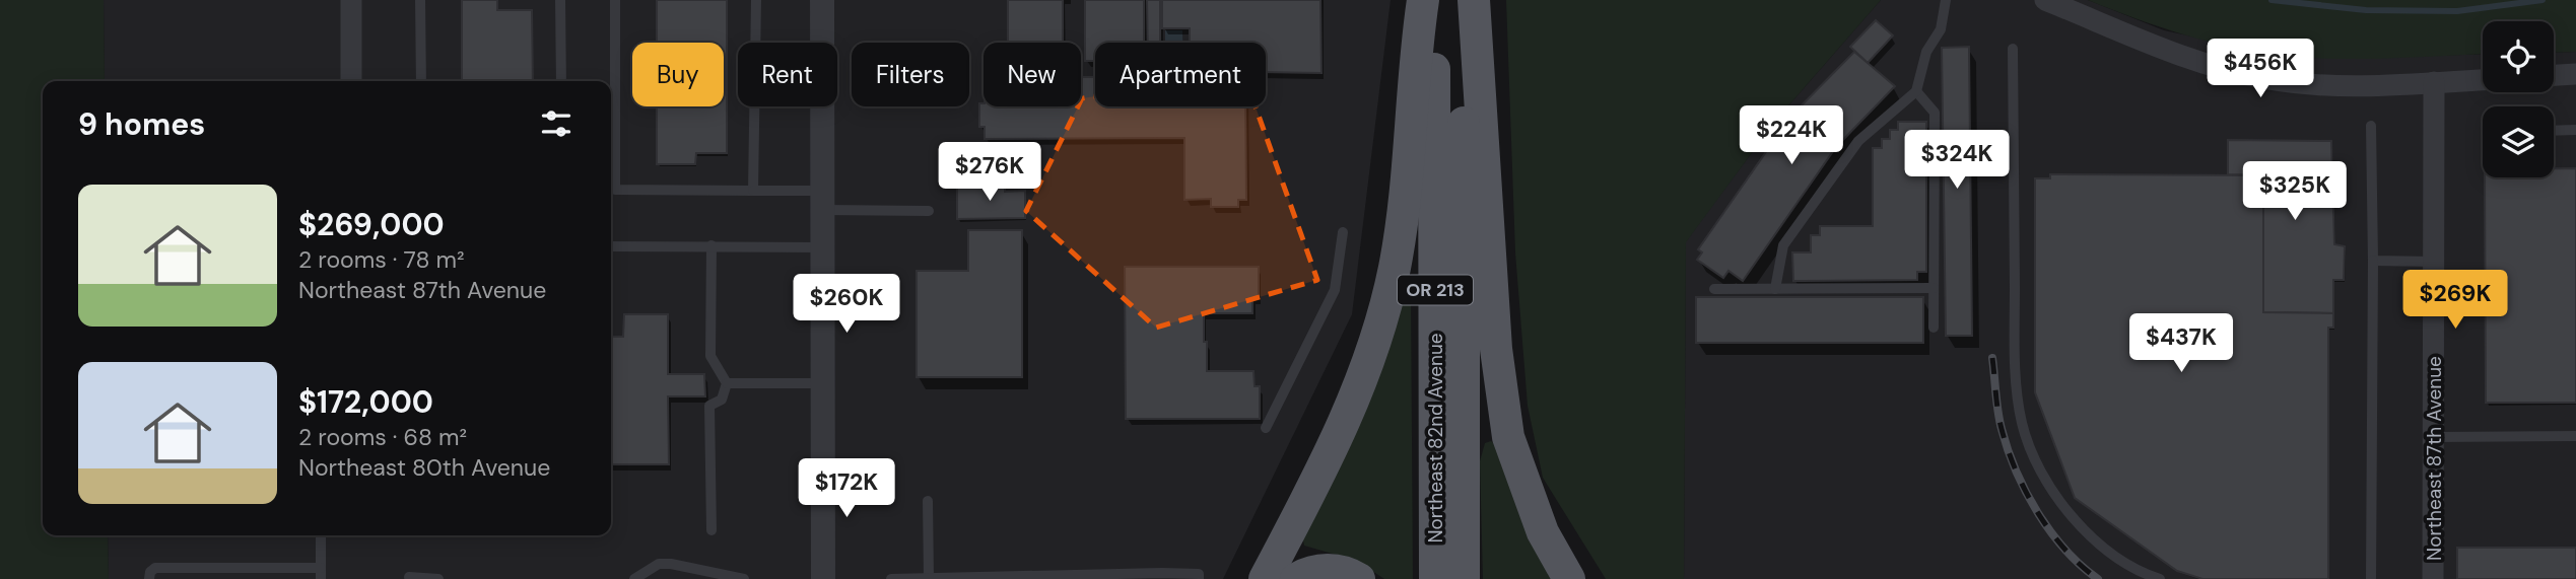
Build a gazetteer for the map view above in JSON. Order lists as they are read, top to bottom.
{
  "streets": {
    "main road": ["OR 213", "Northeast 82nd Avenue"],
    "street": ["Northeast 87th Avenue"]
  },
  "page": {
    "price": [
      "$456K",
      "$224K",
      "$324K",
      "$276K",
      "$325K",
      "$269K",
      "$260K",
      "$437K",
      "$172K"
    ],
    "chip": [
      "Buy",
      "Rent",
      "Filters",
      "New",
      "Apartment"
    ],
    "heading": "9 homes",
    "list": [
      {
        "name": "$269,000",
        "note": "2 rooms · 78 m² · Northeast 87th Avenue"
      },
      {
        "name": "$172,000",
        "note": "2 rooms · 68 m² · Northeast 80th Avenue"
      }
    ]
  }
}
